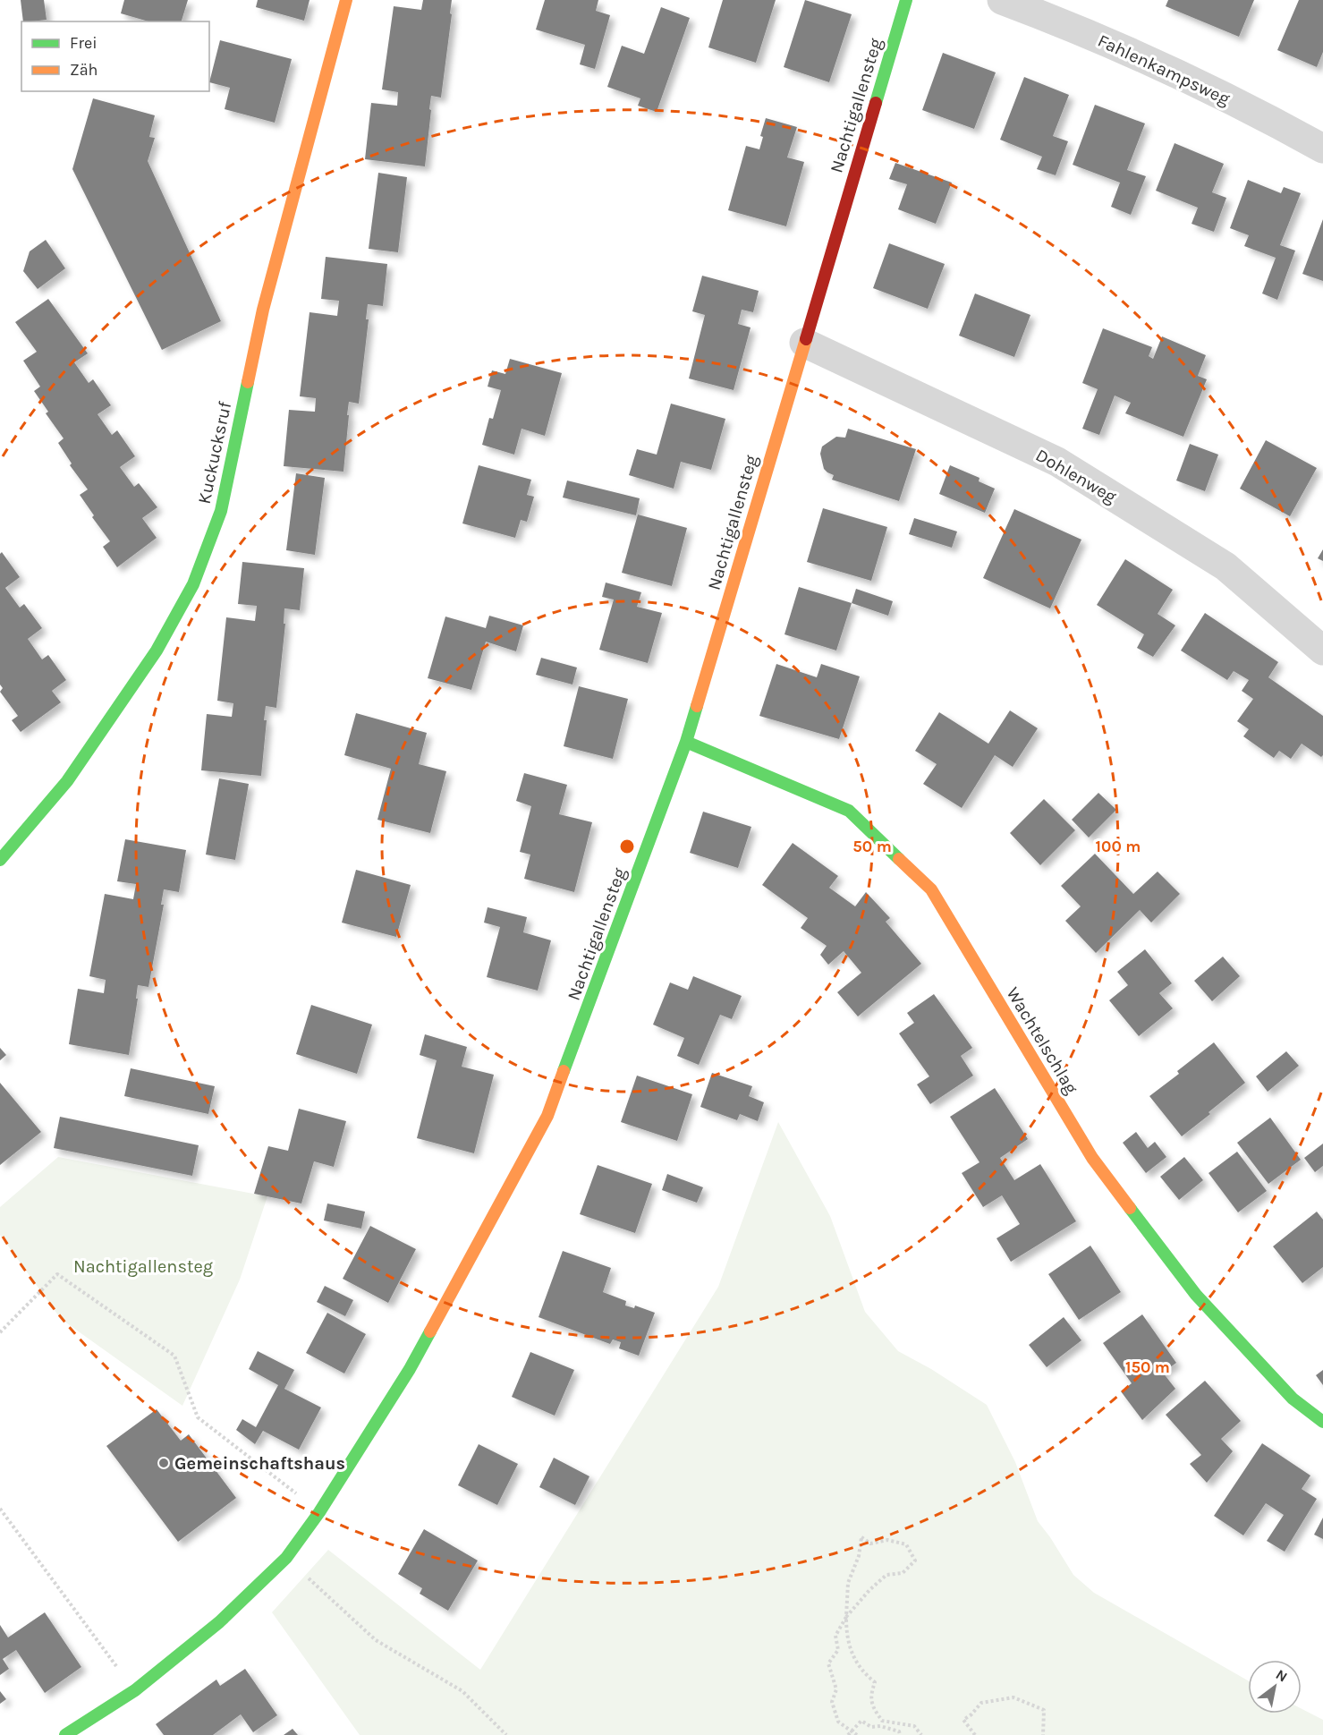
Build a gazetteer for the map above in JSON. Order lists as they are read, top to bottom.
{
  "streets": {
    "street": [
      "Fahlenkampsweg",
      "Nachtigallensteg",
      "Kuckucksruf",
      "Dohlenweg",
      "Wachtelschlag"
    ]
  },
  "crossings": [
    ["Nachtigallensteg", "Dohlenweg"],
    ["Nachtigallensteg", "Wachtelschlag"]
  ],
  "parks": ["Nachtigallensteg"],
  "places": ["Gemeinschaftshaus"],
  "legend": ["Frei", "Zäh"],
  "north": "top right",
  "rings": ["50 m", "100 m", "150 m"]
}
